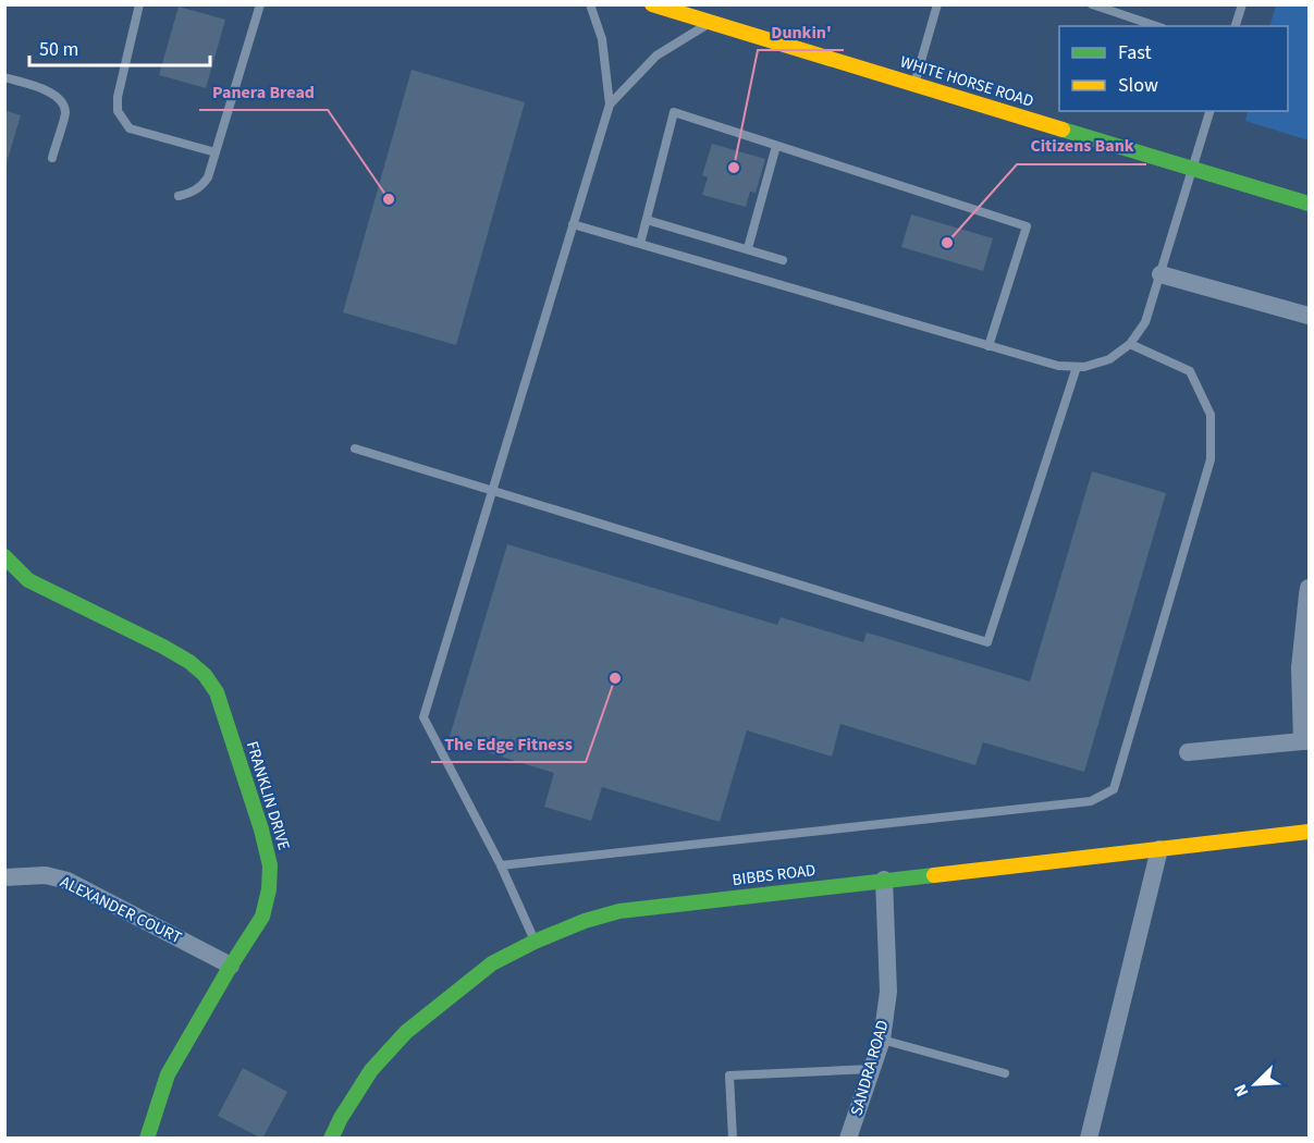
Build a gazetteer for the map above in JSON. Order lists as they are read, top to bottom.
{
  "streets": {
    "street": [
      "WHITE HORSE ROAD",
      "FRANKLIN DRIVE",
      "BIBBS ROAD",
      "ALEXANDER COURT",
      "SANDRA ROAD"
    ]
  },
  "crossings": [
    ["FRANKLIN DRIVE", "ALEXANDER COURT"],
    ["BIBBS ROAD", "SANDRA ROAD"]
  ],
  "places": [
    "Dunkin'",
    "Panera Bread",
    "Citizens Bank",
    "The Edge Fitness"
  ],
  "legend": ["Fast", "Slow"],
  "scale_bar": "50 m",
  "north": "bottom left"
}
